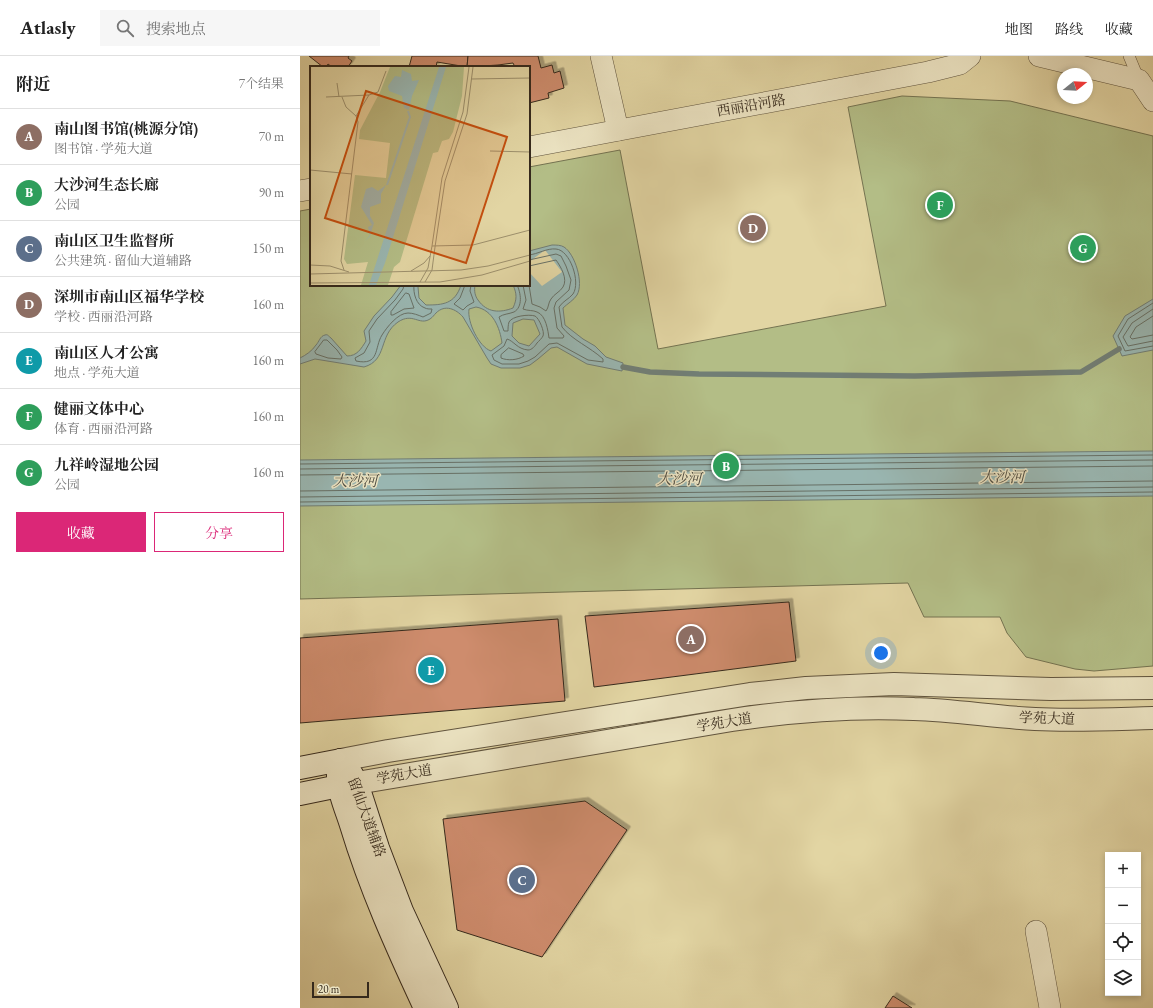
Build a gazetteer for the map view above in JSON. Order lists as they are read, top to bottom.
{
  "streets": {
    "street": ["西丽沿河路", "学苑大道", "留仙大道辅路"]
  },
  "crossings": [
    ["学苑大道", "留仙大道辅路"]
  ],
  "water": ["大沙河"],
  "scale_bar": "20 m",
  "north": "right",
  "page": {
    "header": "Atlasly",
    "search": "搜索地点",
    "nav": ["地图", "路线", "收藏"],
    "heading": ["附近", "7个结果"],
    "list": [
      {
        "mark": "A",
        "name": "南山图书馆(桃源分馆)",
        "note": "图书馆 · 学苑大道",
        "value": "70 m"
      },
      {
        "mark": "B",
        "name": "大沙河生态长廊",
        "note": "公园",
        "value": "90 m"
      },
      {
        "mark": "C",
        "name": "南山区卫生监督所",
        "note": "公共建筑 · 留仙大道辅路",
        "value": "150 m"
      },
      {
        "mark": "D",
        "name": "深圳市南山区福华学校",
        "note": "学校 · 西丽沿河路",
        "value": "160 m"
      },
      {
        "mark": "E",
        "name": "南山区人才公寓",
        "note": "地点 · 学苑大道",
        "value": "160 m"
      },
      {
        "mark": "F",
        "name": "健丽文体中心",
        "note": "体育 · 西丽沿河路",
        "value": "160 m"
      },
      {
        "mark": "G",
        "name": "九祥岭湿地公园",
        "note": "公园",
        "value": "160 m"
      }
    ],
    "pins": [
      "F",
      "D",
      "G",
      "B",
      "A",
      "E",
      "C"
    ],
    "buttons": ["收藏", "分享"],
    "map_buttons": ["+", "−"],
    "scale": "20 m"
  }
}
